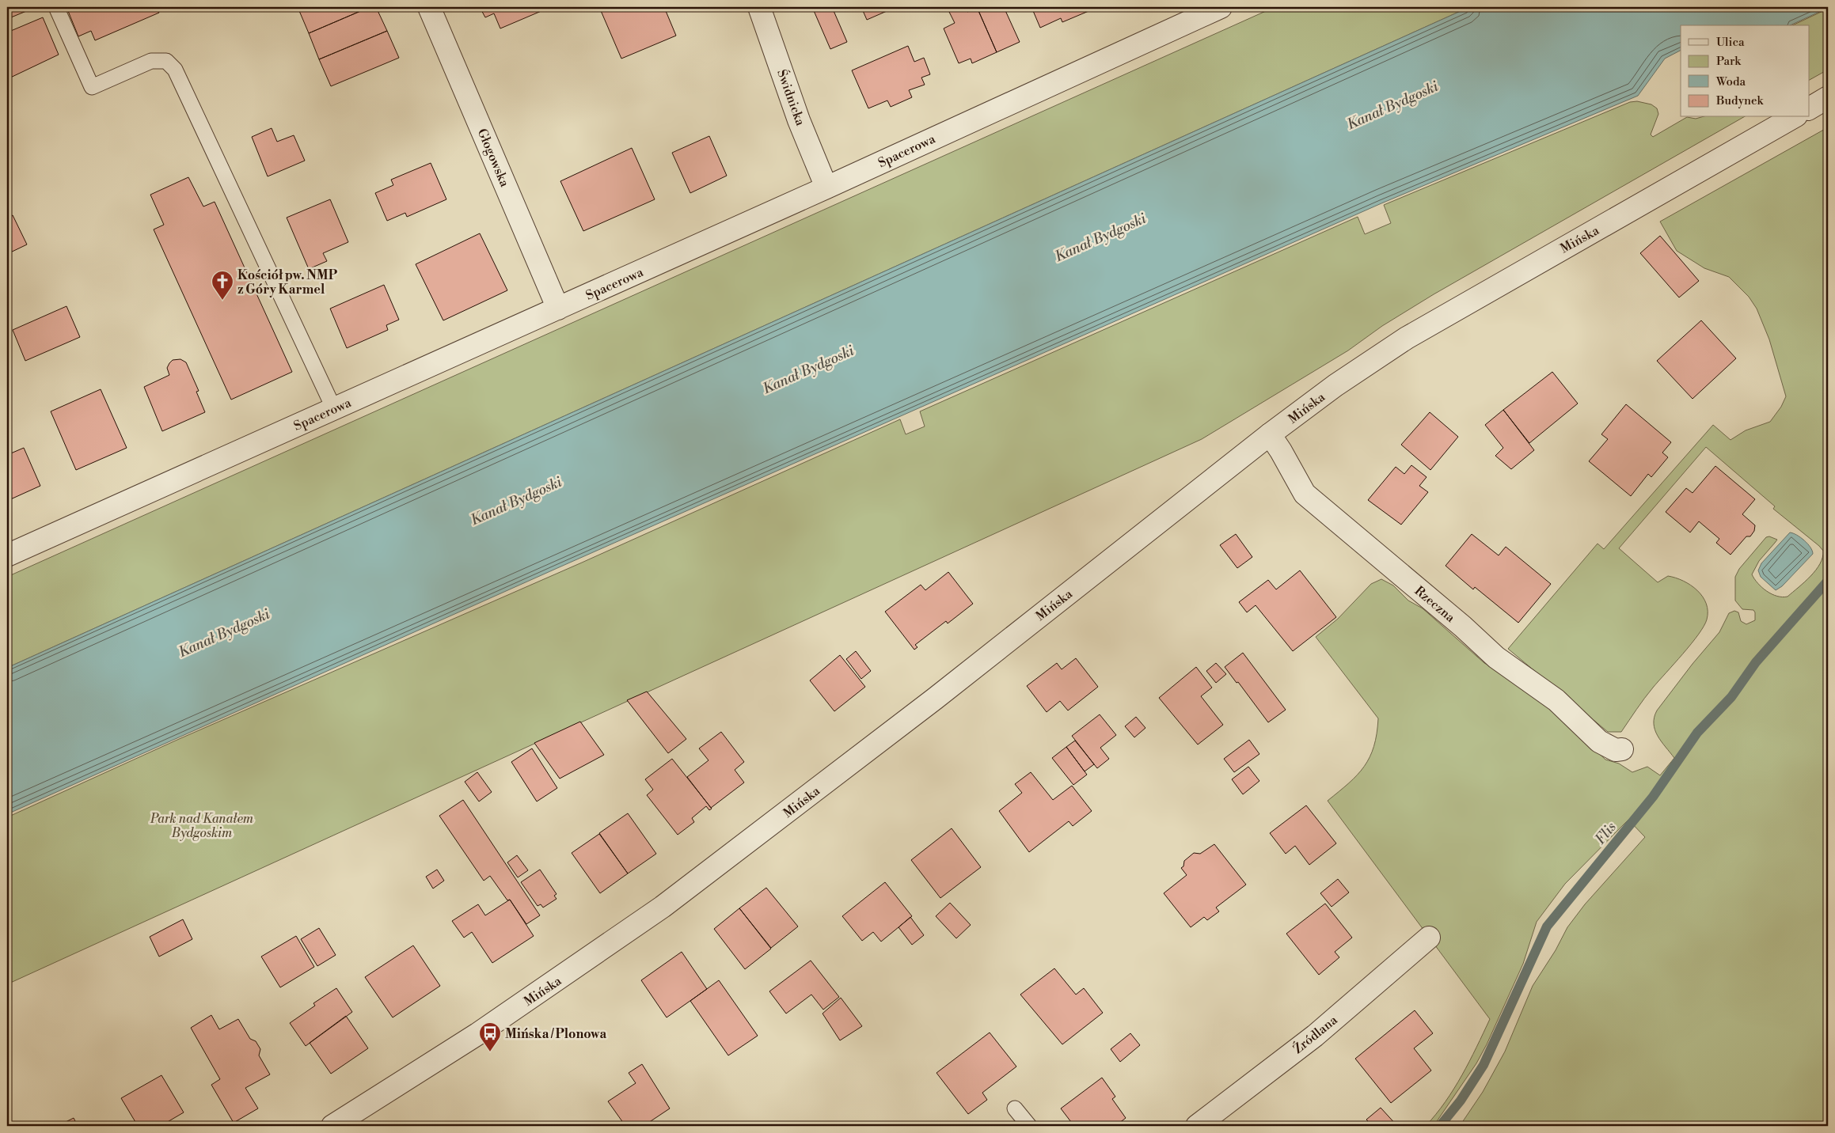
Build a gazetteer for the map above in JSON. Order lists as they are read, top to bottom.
{
  "streets": {
    "street": [
      "Świdnicka",
      "Spacerowa",
      "Głogowska",
      "Mińska",
      "Rzeczna",
      "Źródlana"
    ]
  },
  "crossings": [
    ["Świdnicka", "Spacerowa"],
    ["Spacerowa", "Głogowska"],
    ["Mińska", "Rzeczna"]
  ],
  "water": ["Kanał Bydgoski", "Flis"],
  "parks": ["Park nad Kanałem Bydgoskim"],
  "places": {
    "church": ["Kościół pw. NMP z Góry Karmel"],
    "bus stop": ["Mińska / Plonowa"]
  },
  "legend": [
    "Ulica",
    "Park",
    "Woda",
    "Budynek"
  ]
}
